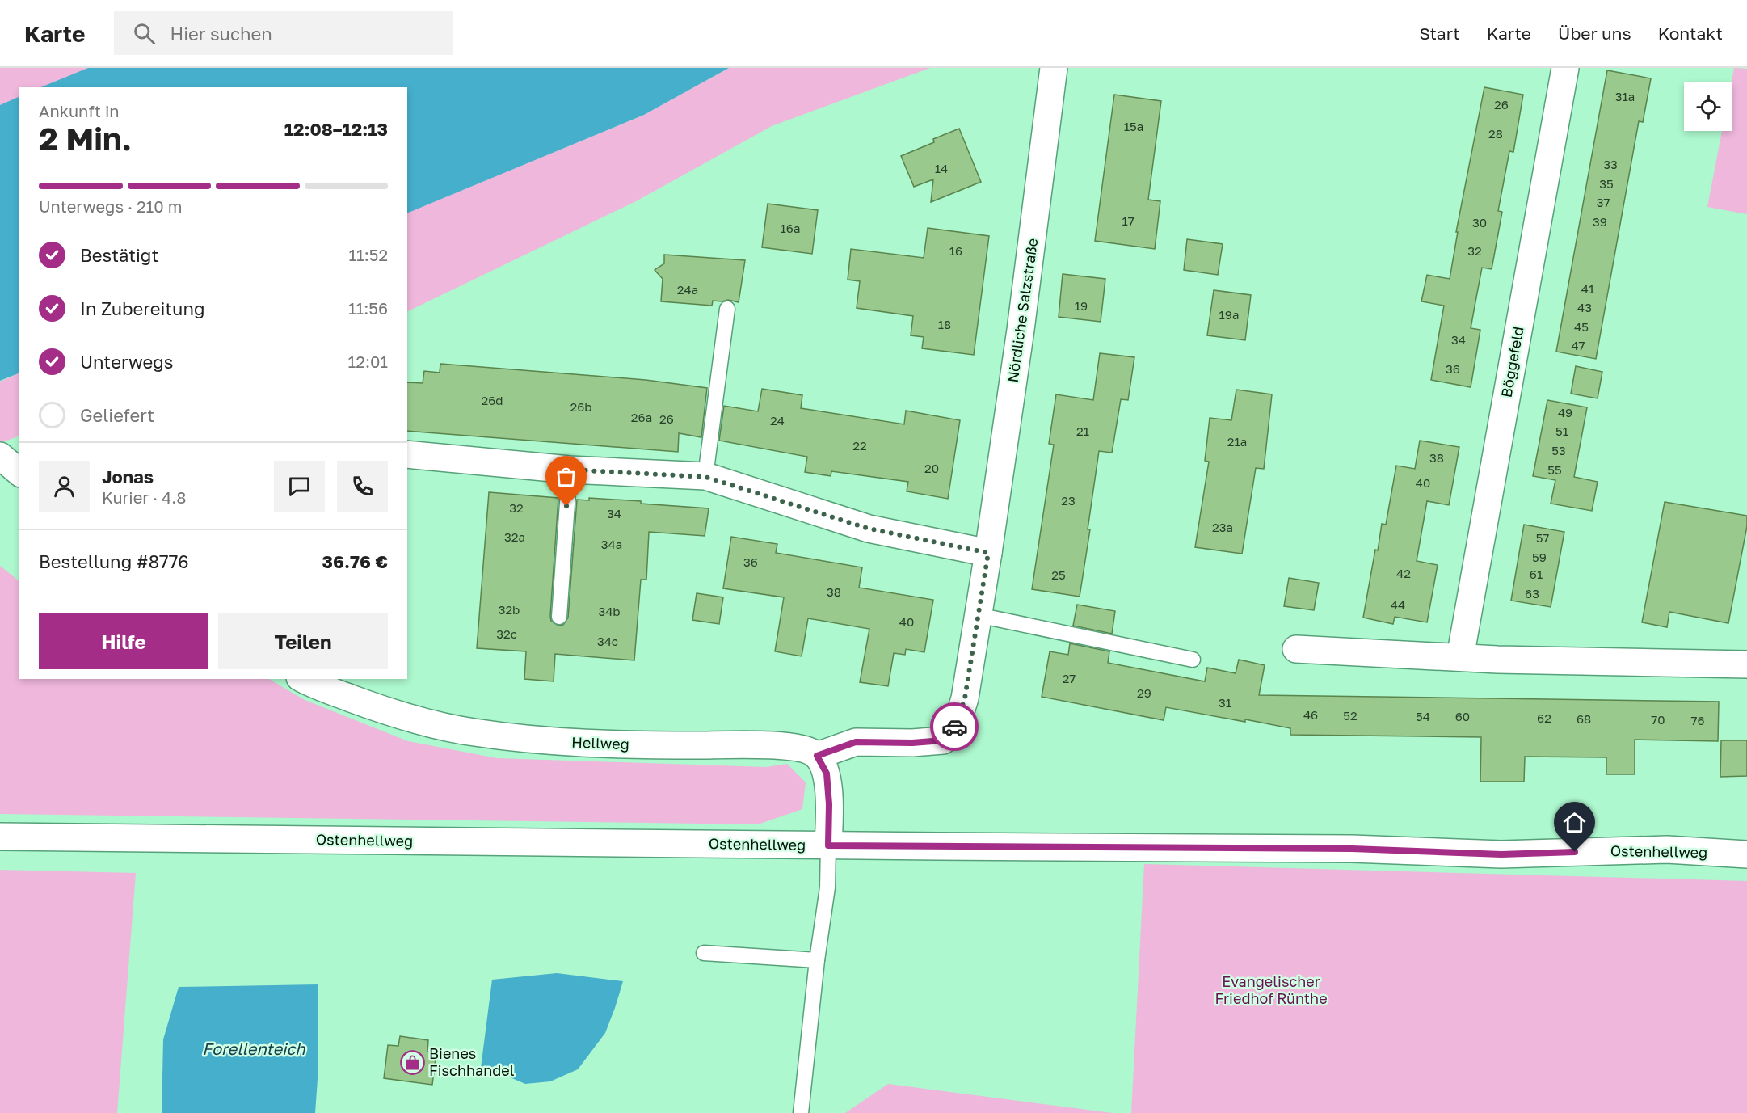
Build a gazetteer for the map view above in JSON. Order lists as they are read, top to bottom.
{
  "streets": {
    "street": [
      "Nördliche Salzstraße",
      "Böggefeld",
      "Hellweg",
      "Ostenhellweg"
    ]
  },
  "crossings": [
    ["Nördliche Salzstraße", "Hellweg"]
  ],
  "water": ["Forellenteich"],
  "parks": ["Evangelischer Friedhof Rünthe"],
  "places": {
    "shop": ["Bienes Fischhandel"]
  },
  "house_numbers": [
    "31a",
    "26",
    "15a",
    "28",
    "33",
    "14",
    "35",
    "37",
    "17",
    "39",
    "30",
    "16a",
    "16",
    "32",
    "41",
    "24a",
    "19",
    "43",
    "19a",
    "18",
    "45",
    "34",
    "47",
    "36",
    "26d",
    "26b",
    "49",
    "26a",
    "26",
    "24",
    "21",
    "51",
    "21a",
    "22",
    "53",
    "38",
    "20",
    "55",
    "40",
    "23",
    "32",
    "34",
    "23a",
    "32a",
    "57",
    "34a",
    "59",
    "36",
    "42",
    "61",
    "25",
    "38",
    "63",
    "44",
    "32b",
    "34b",
    "40",
    "32c",
    "34c",
    "27",
    "29",
    "31",
    "46",
    "52",
    "54",
    "60",
    "62",
    "68",
    "70",
    "76"
  ],
  "page": {
    "header": "Karte",
    "search": "Hier suchen",
    "nav": [
      "Start",
      "Karte",
      "Über uns",
      "Kontakt"
    ],
    "heading": ["2 Min.", "Ankunft in", "12:08–12:13"],
    "panel": [
      "Jonas",
      "Kurier · 4.8",
      "Bestellung #8776",
      "36.76 €"
    ],
    "bar": "Unterwegs · 210 m",
    "list": [
      ["Bestätigt", "11:52"],
      ["In Zubereitung", "11:56"],
      ["Unterwegs", "12:01"],
      "Geliefert"
    ],
    "buttons": ["Hilfe", "Teilen"]
  }
}
